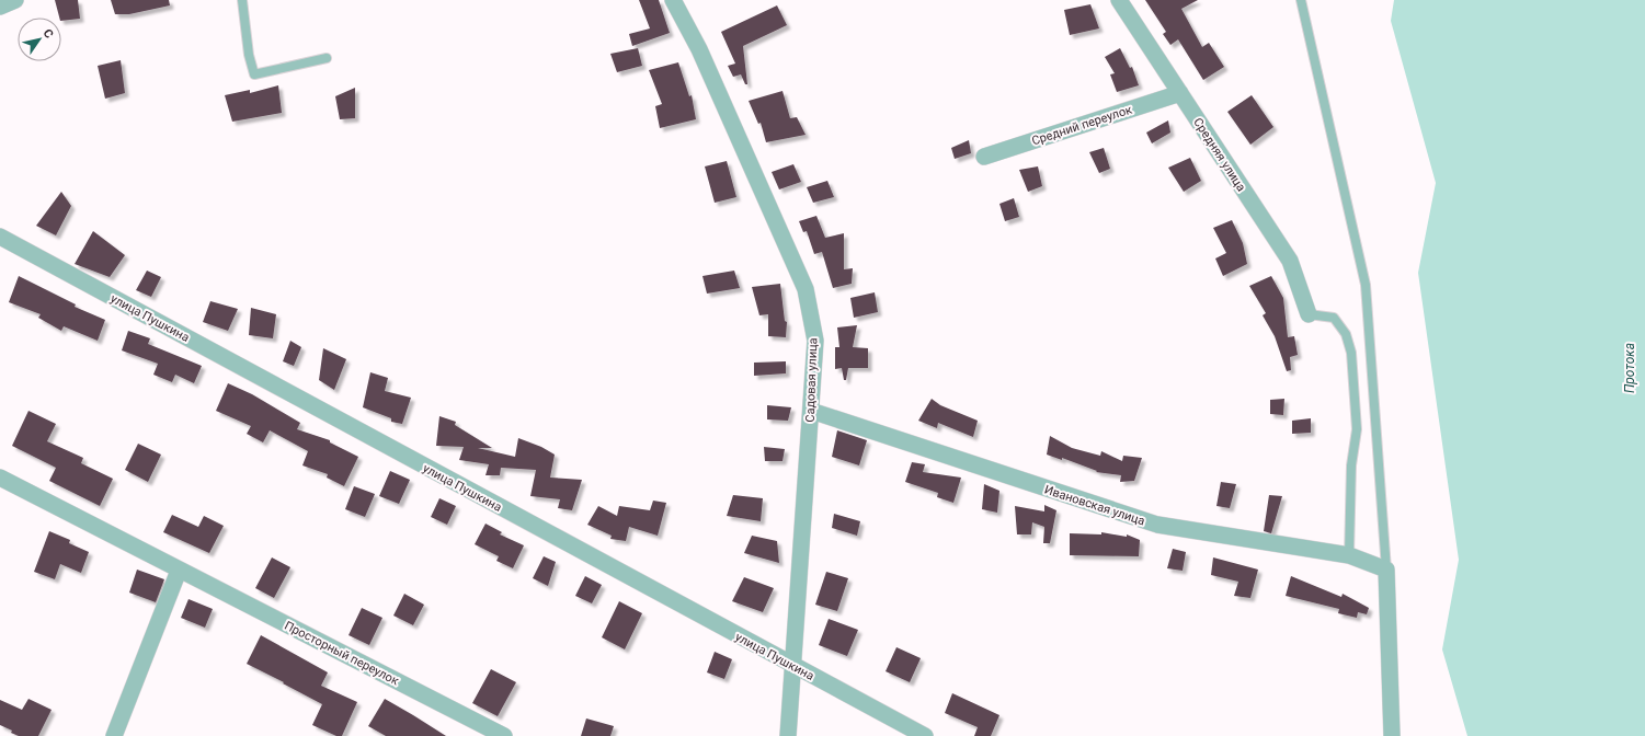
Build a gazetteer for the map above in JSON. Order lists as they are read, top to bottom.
{
  "streets": {
    "street": [
      "Средний переулок",
      "Средняя улица",
      "улица Пушкина",
      "Садовая улица",
      "Ивановская улица",
      "Просторный переулок"
    ]
  },
  "crossings": [
    ["Средний переулок", "Средняя улица"],
    ["улица Пушкина", "Садовая улица"],
    ["Садовая улица", "Ивановская улица"]
  ],
  "water": ["Протока"],
  "north": "top right"
}
